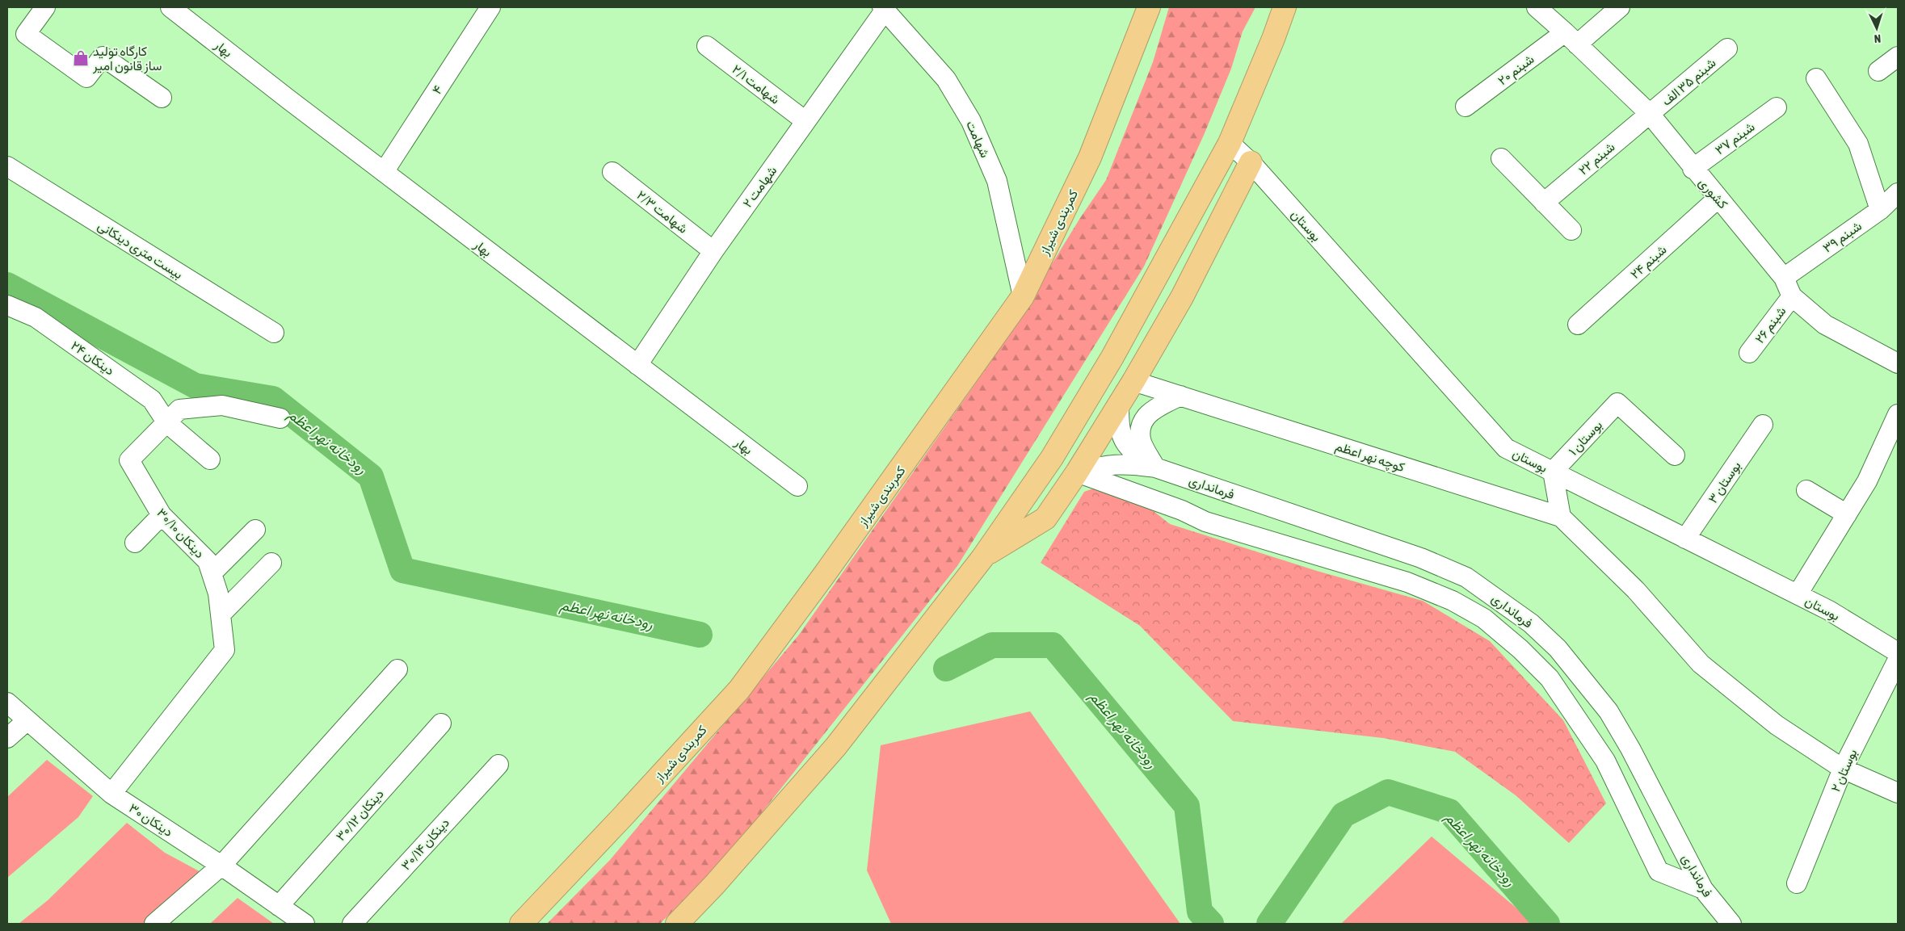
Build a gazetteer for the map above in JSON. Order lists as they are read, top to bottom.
{
  "streets": {
    "highway": ["کمربندی شیراز"],
    "street": [
      "بهار",
      "۲۰ شبنم",
      "شبنم ۳۵ الف",
      "۲/۱ شهامت",
      "۴",
      "۳۷ شبنم",
      "شهامت",
      "۲۲ شبنم",
      "۲ شهامت",
      "کشوری",
      "۲/۳ شهامت",
      "بوستان",
      "۳۹ شبنم",
      "بیست متری دینکانی",
      "۲۴ شبنم",
      "۲۶ شبنم",
      "۲۴ دینکان",
      "۱ بوستان",
      "کوچه نهر اعظم",
      "۳ بوستان",
      "فرمانداری",
      "۳۰/۱۰ دینکان",
      "۲ بوستان",
      "۳۰/۱۲ دینکان",
      "۳۰ دینکان",
      "۳۰/۱۴ دینکان"
    ]
  },
  "crossings": [
    ["بهار", "۴"],
    ["بهار", "۲ شهامت"],
    ["۲۰ شبنم", "کشوری"],
    ["شبنم ۳۵ الف", "۲۲ شبنم"],
    ["شبنم ۳۵ الف", "کشوری"],
    ["۲/۱ شهامت", "۲ شهامت"],
    ["۳۷ شبنم", "کشوری"],
    ["شهامت", "۲ شهامت"],
    ["شهامت", "کمربندی شیراز"],
    ["۲۲ شبنم", "کشوری"],
    ["۲ شهامت", "۲/۳ شهامت"],
    ["کشوری", "۳۹ شبنم"],
    ["کشوری", "۲۴ شبنم"],
    ["کشوری", "۲۶ شبنم"],
    ["بوستان", "۱ بوستان"],
    ["بوستان", "۳ بوستان"],
    ["بوستان", "۲ بوستان"],
    ["۲۴ دینکان", "۳۰/۱۰ دینکان"],
    ["۳۰/۱۰ دینکان", "۳۰ دینکان"],
    ["۳۰/۱۲ دینکان", "۳۰ دینکان"]
  ],
  "water": ["رودخانه نهر اعظم"],
  "places": {
    "shop": ["کارگاه تولید ساز قانون امیر"]
  },
  "north": "bottom"
}
